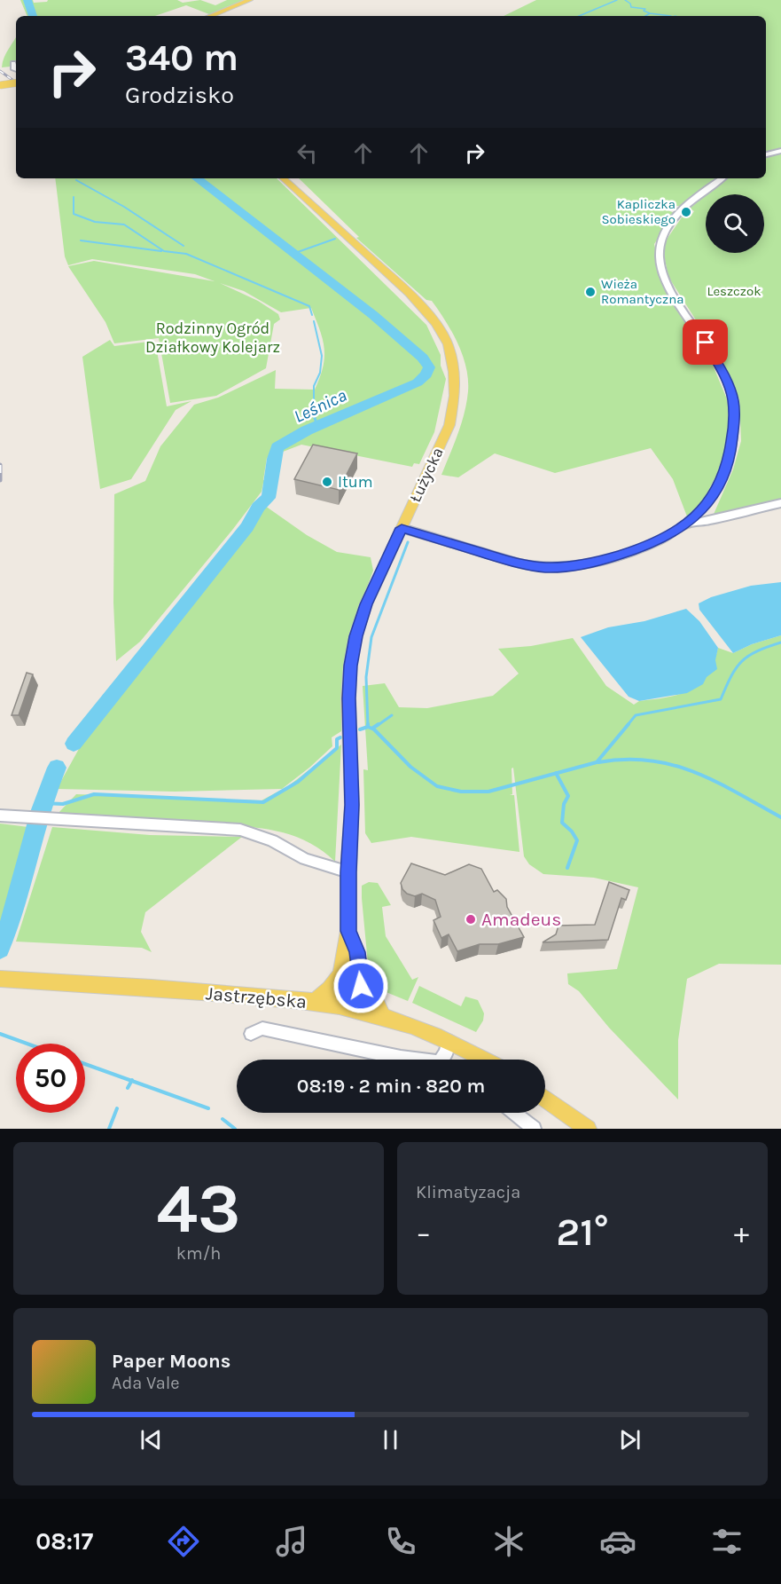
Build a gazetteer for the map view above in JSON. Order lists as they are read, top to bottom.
{
  "streets": {
    "main road": ["Łużycka", "Jastrzębska"]
  },
  "crossings": [
    ["Łużycka", "Jastrzębska"]
  ],
  "water": ["Leśnica"],
  "parks": ["Leszczok", "Rodzinny Ogród Działkowy Kolejarz"],
  "places": [
    "Kapliczka Sobieskiego",
    "Wieża Romantyczna",
    "Itum",
    "Amadeus"
  ],
  "page": {
    "turn": ["340 m", "Grodzisko"],
    "limit": "50",
    "trip": "08:19 · 2 min · 820 m",
    "tile": [
      ["43", "km/h"],
      "Klimatyzacja"
    ],
    "heat": ["−", "21°", "+"],
    "song": ["Paper Moons", "Ada Vale"],
    "tabs": "08:17"
  }
}
